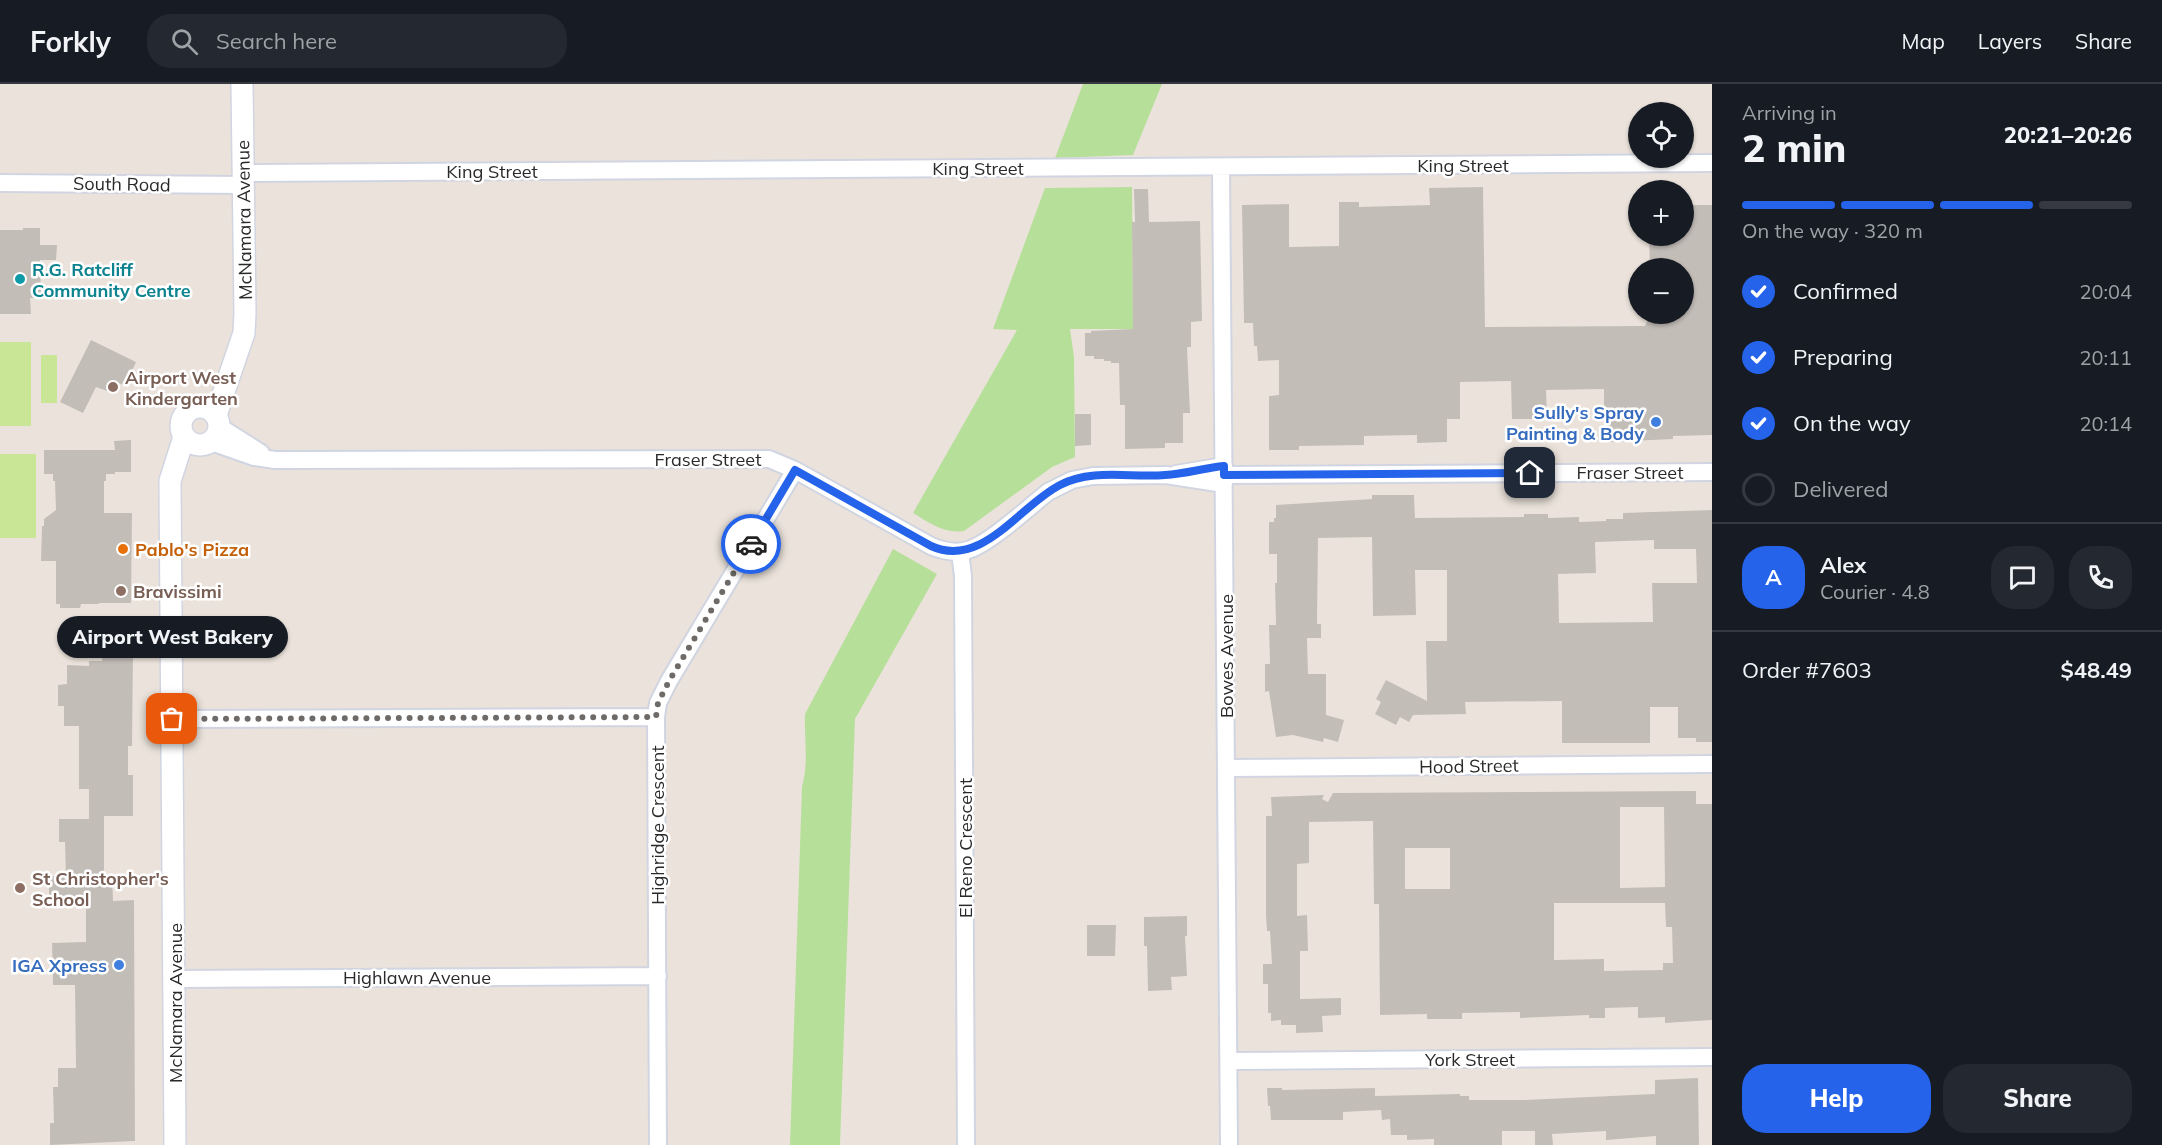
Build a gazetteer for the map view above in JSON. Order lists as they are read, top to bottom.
{
  "streets": {
    "street": [
      "King Street",
      "South Road",
      "McNamara Avenue",
      "Fraser Street",
      "Bowes Avenue",
      "Hood Street",
      "Highridge Crescent",
      "El Reno Crescent",
      "Highlawn Avenue",
      "York Street"
    ]
  },
  "crossings": [
    ["King Street", "South Road"],
    ["King Street", "McNamara Avenue"],
    ["King Street", "Bowes Avenue"],
    ["South Road", "McNamara Avenue"],
    ["McNamara Avenue", "Fraser Street"],
    ["McNamara Avenue", "Highlawn Avenue"],
    ["Fraser Street", "Bowes Avenue"],
    ["Fraser Street", "Highridge Crescent"],
    ["Fraser Street", "El Reno Crescent"],
    ["Bowes Avenue", "Hood Street"],
    ["Bowes Avenue", "York Street"],
    ["Highridge Crescent", "Highlawn Avenue"]
  ],
  "places": [
    "R.G. Ratcliff Community Centre",
    "Airport West Kindergarten",
    "Sully's Spray Painting & Body",
    "Pablo's Pizza",
    "Bravissimi",
    "Airport West Bakery",
    "St Christopher's School",
    "IGA Xpress"
  ],
  "page": {
    "header": "Forkly",
    "search": "Search here",
    "nav": ["Map", "Layers", "Share"],
    "heading": ["2 min", "Arriving in", "20:21–20:26"],
    "panel": [
      "Alex",
      "Courier · 4.8",
      "Order #7603",
      "$48.49"
    ],
    "map_buttons": ["+", "−"],
    "bar": "On the way · 320 m",
    "list": [
      ["Confirmed", "20:04"],
      ["Preparing", "20:11"],
      ["On the way", "20:14"],
      "Delivered"
    ],
    "round": "A",
    "bubble": "Airport West Bakery",
    "buttons": ["Help", "Share"]
  }
}
